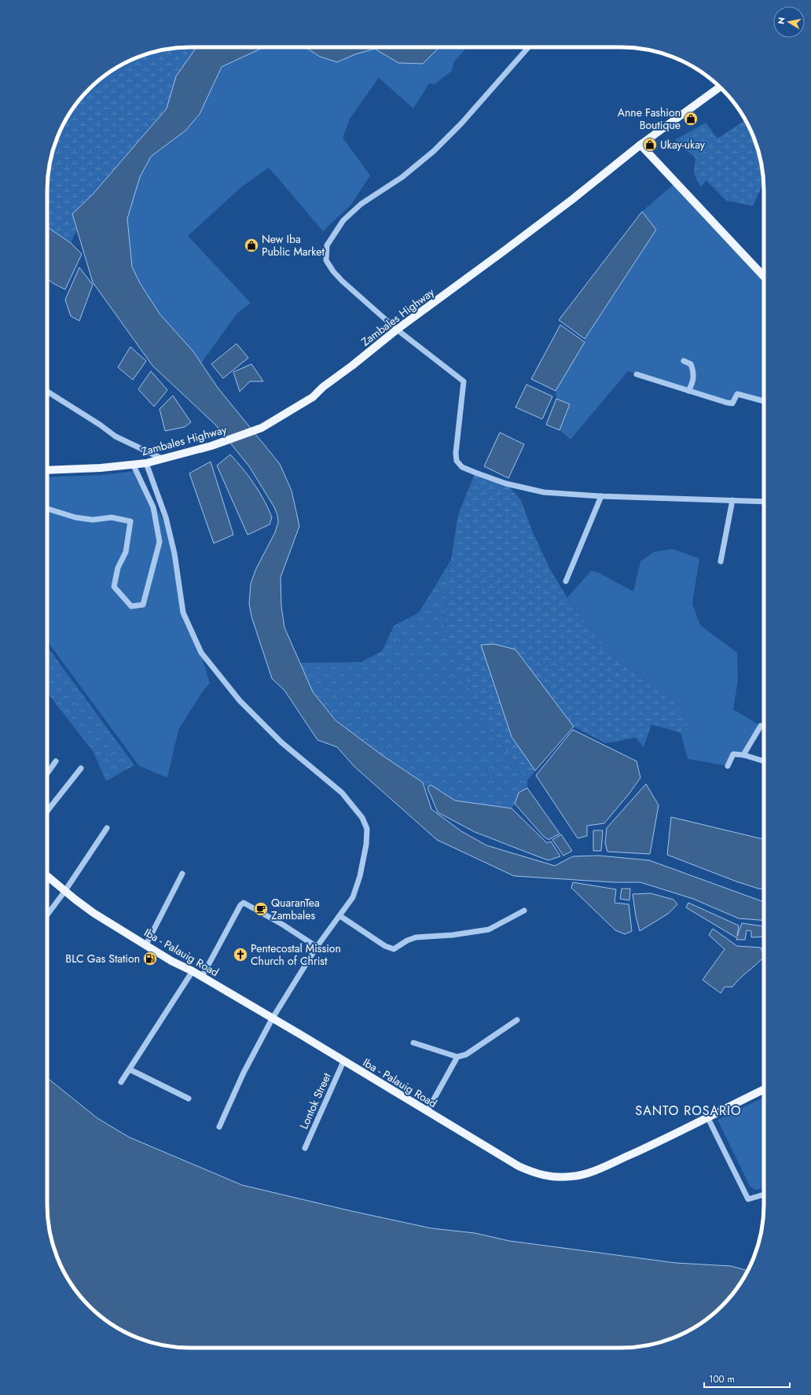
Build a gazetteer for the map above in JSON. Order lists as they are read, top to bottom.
{
  "streets": {
    "main road": ["Zambales Highway", "Iba - Palauig Road"],
    "street": ["Lontok Street"]
  },
  "crossings": [
    ["Iba - Palauig Road", "Lontok Street"]
  ],
  "districts": ["SANTO ROSARIO"],
  "places": {
    "shop": ["Anne Fashion Boutique", "Ukay-ukay", "New Iba Public Market"],
    "cafe": ["QuaranTea Zambales"],
    "church": ["Pentecostal Mission Church of Christ"],
    "fuel station": ["BLC Gas Station"]
  },
  "scale_bar": "100 m",
  "north": "left"
}
